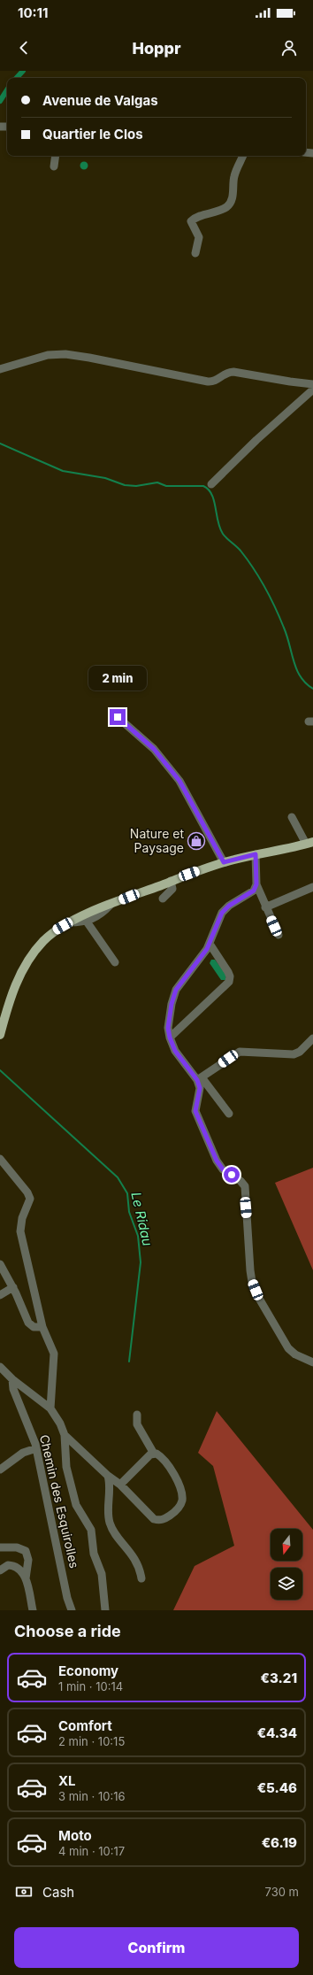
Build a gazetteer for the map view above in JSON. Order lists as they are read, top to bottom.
{
  "streets": {
    "street": ["Chemin des Esquirolles"]
  },
  "water": ["Le Ridau"],
  "places": {
    "shop": ["Nature et Paysage"]
  },
  "north": "bottom",
  "page": {
    "status": "10:11",
    "header": "Hoppr",
    "banner": ["Avenue de Valgas", "Quartier le Clos"],
    "bubble": "2 min",
    "heading": "Choose a ride",
    "list": [
      {
        "name": "Economy",
        "note": "1 min · 10:14",
        "value": "€3.21"
      },
      {
        "name": "Comfort",
        "note": "2 min · 10:15",
        "value": "€4.34"
      },
      {
        "name": "XL",
        "note": "3 min · 10:16",
        "value": "€5.46"
      },
      {
        "name": "Moto",
        "note": "4 min · 10:17",
        "value": "€6.19"
      }
    ],
    "pay": ["Cash", "730 m"],
    "buttons": "Confirm"
  }
}
